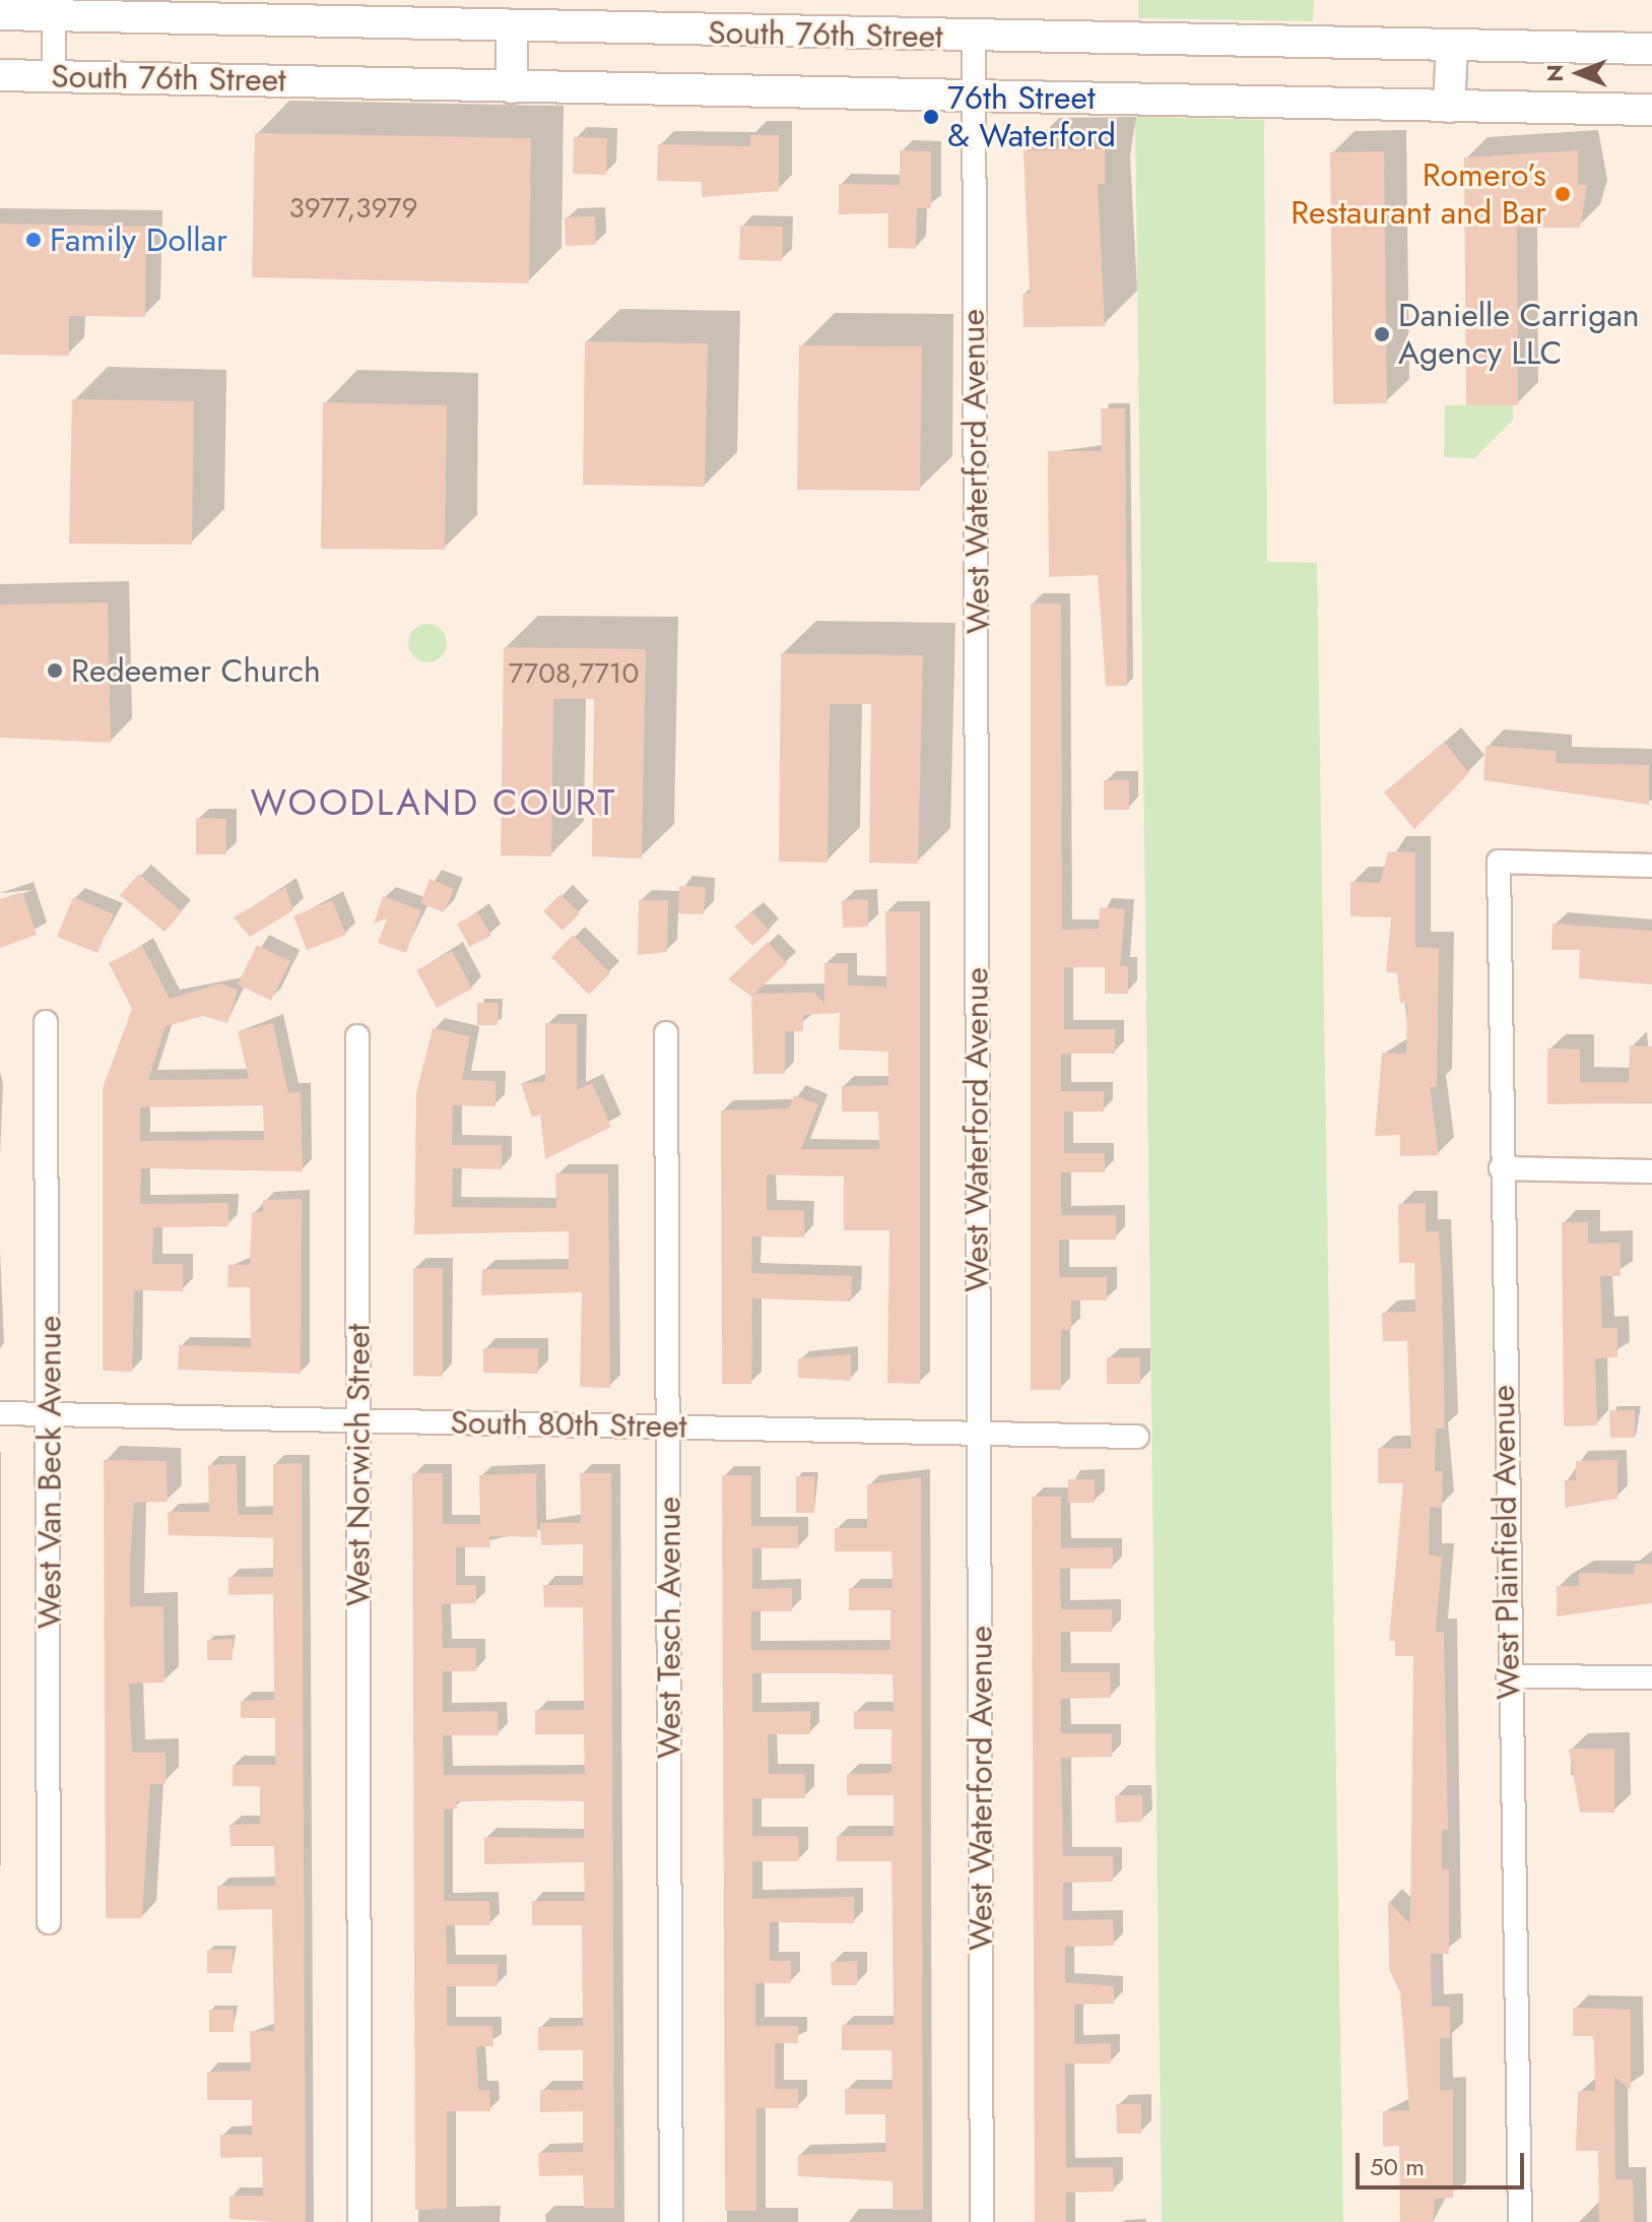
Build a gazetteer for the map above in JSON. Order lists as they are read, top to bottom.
{
  "streets": {
    "main road": ["South 76th Street"],
    "street": [
      "West Waterford Avenue",
      "South 80th Street",
      "West Norwich Street",
      "West Van Beck Avenue",
      "West Plainfield Avenue",
      "West Tesch Avenue"
    ]
  },
  "crossings": [
    ["South 76th Street", "West Waterford Avenue"],
    ["West Waterford Avenue", "South 80th Street"],
    ["South 80th Street", "West Norwich Street"],
    ["South 80th Street", "West Van Beck Avenue"],
    ["South 80th Street", "West Tesch Avenue"]
  ],
  "districts": ["WOODLAND COURT"],
  "places": [
    "76th Street & Waterford",
    "Romero’s Restaurant and Bar",
    "Family Dollar",
    "Danielle Carrigan Agency LLC",
    "Redeemer Church"
  ],
  "house_numbers": ["3977,3979", "7708,7710"],
  "scale_bar": "50 m",
  "north": "left"
}
